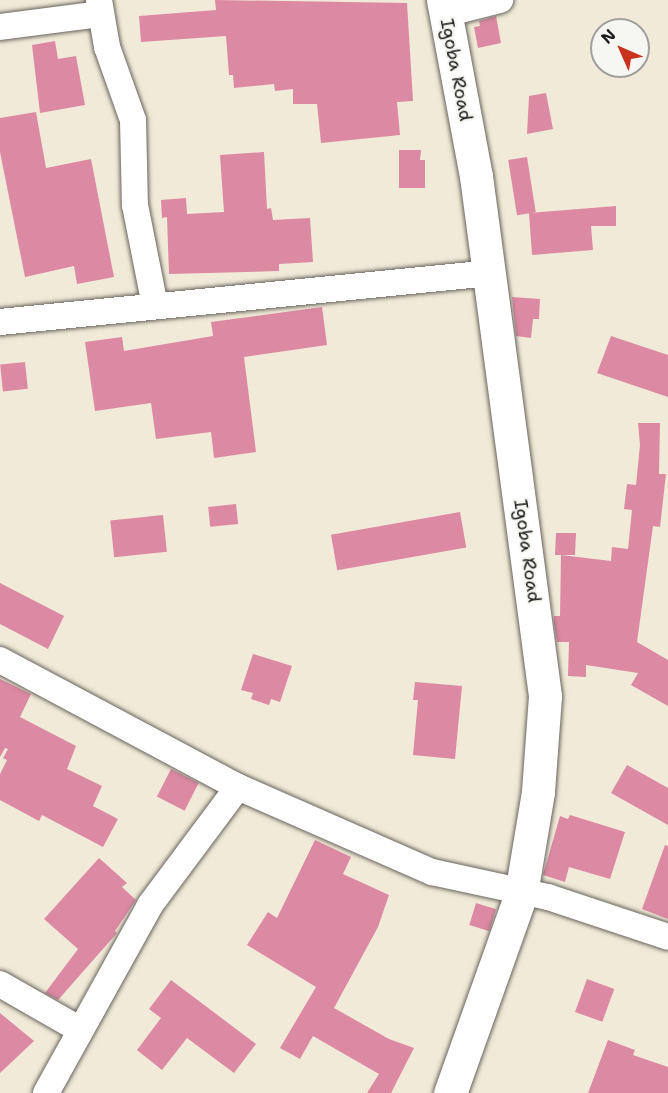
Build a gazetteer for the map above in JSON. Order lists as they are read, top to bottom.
{
  "streets": {
    "street": ["Igoba Road"]
  },
  "north": "top left"
}
